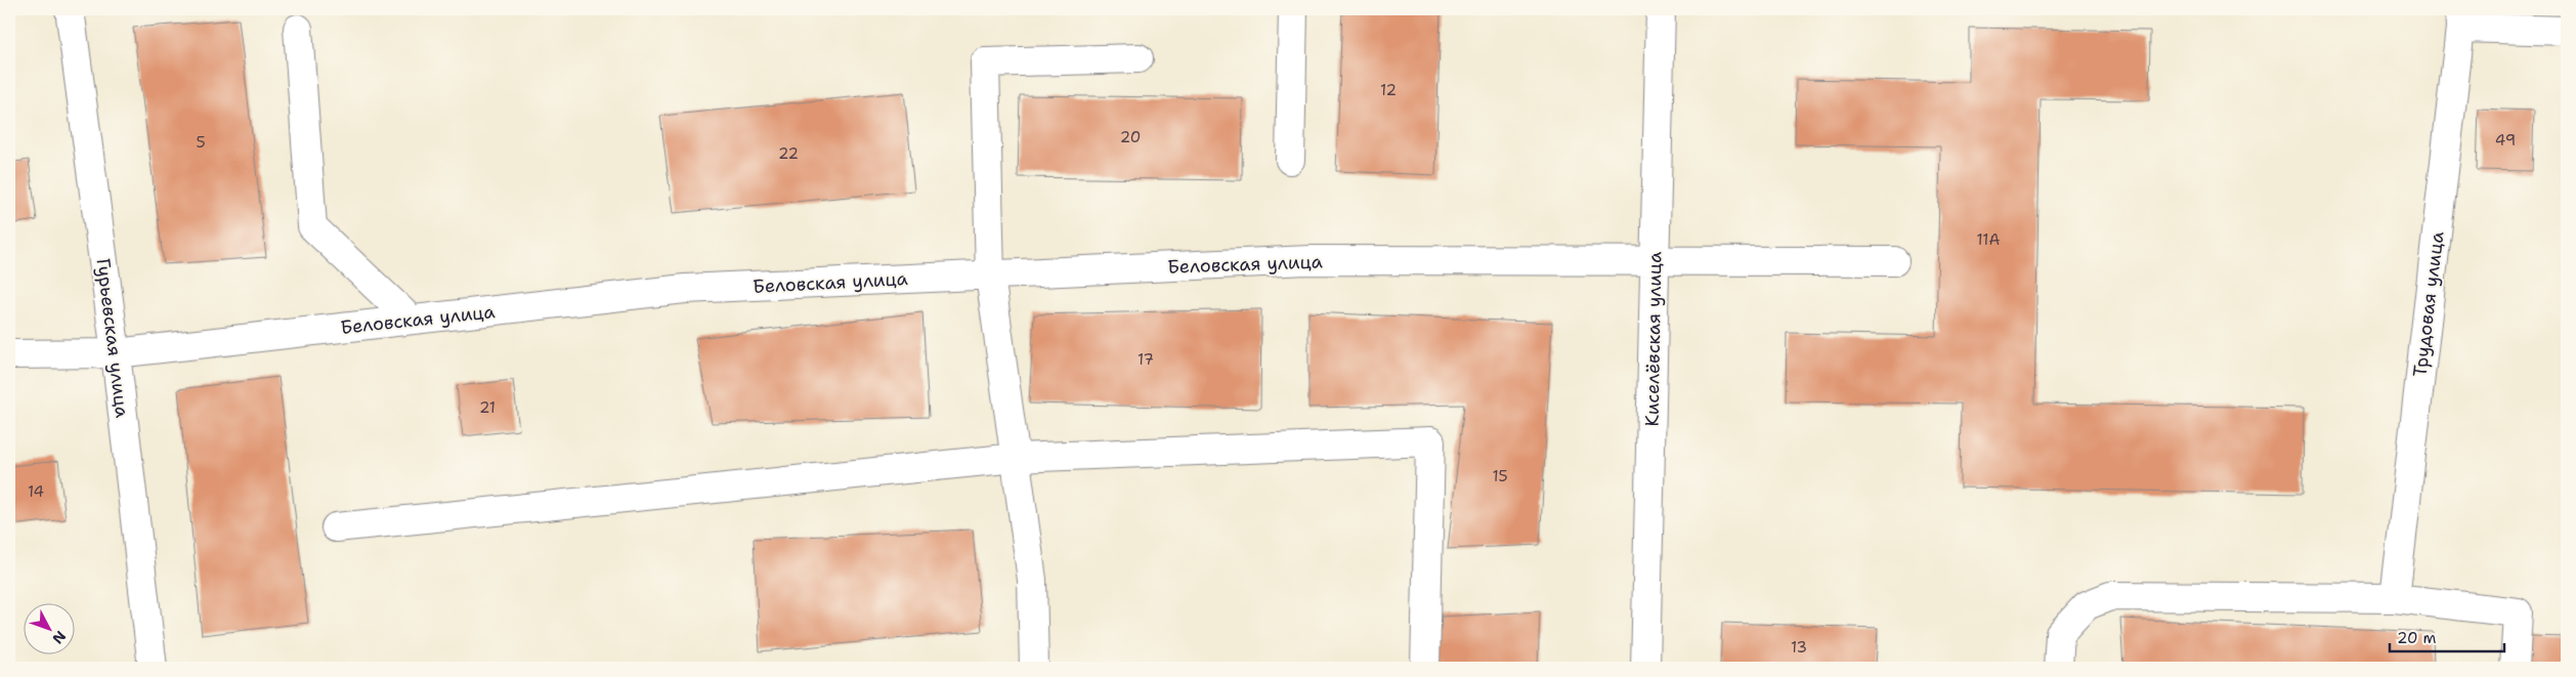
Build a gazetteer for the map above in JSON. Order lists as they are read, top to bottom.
{
  "streets": {
    "street": [
      "Беловская улица",
      "Трудовая улица",
      "Гурьевская улица",
      "Киселёвская улица"
    ]
  },
  "crossings": [
    ["Беловская улица", "Гурьевская улица"],
    ["Беловская улица", "Киселёвская улица"]
  ],
  "house_numbers": [
    "12",
    "20",
    "49",
    "5",
    "22",
    "11А",
    "17",
    "21",
    "15",
    "14",
    "13"
  ],
  "scale_bar": "20 m",
  "north": "bottom right"
}
